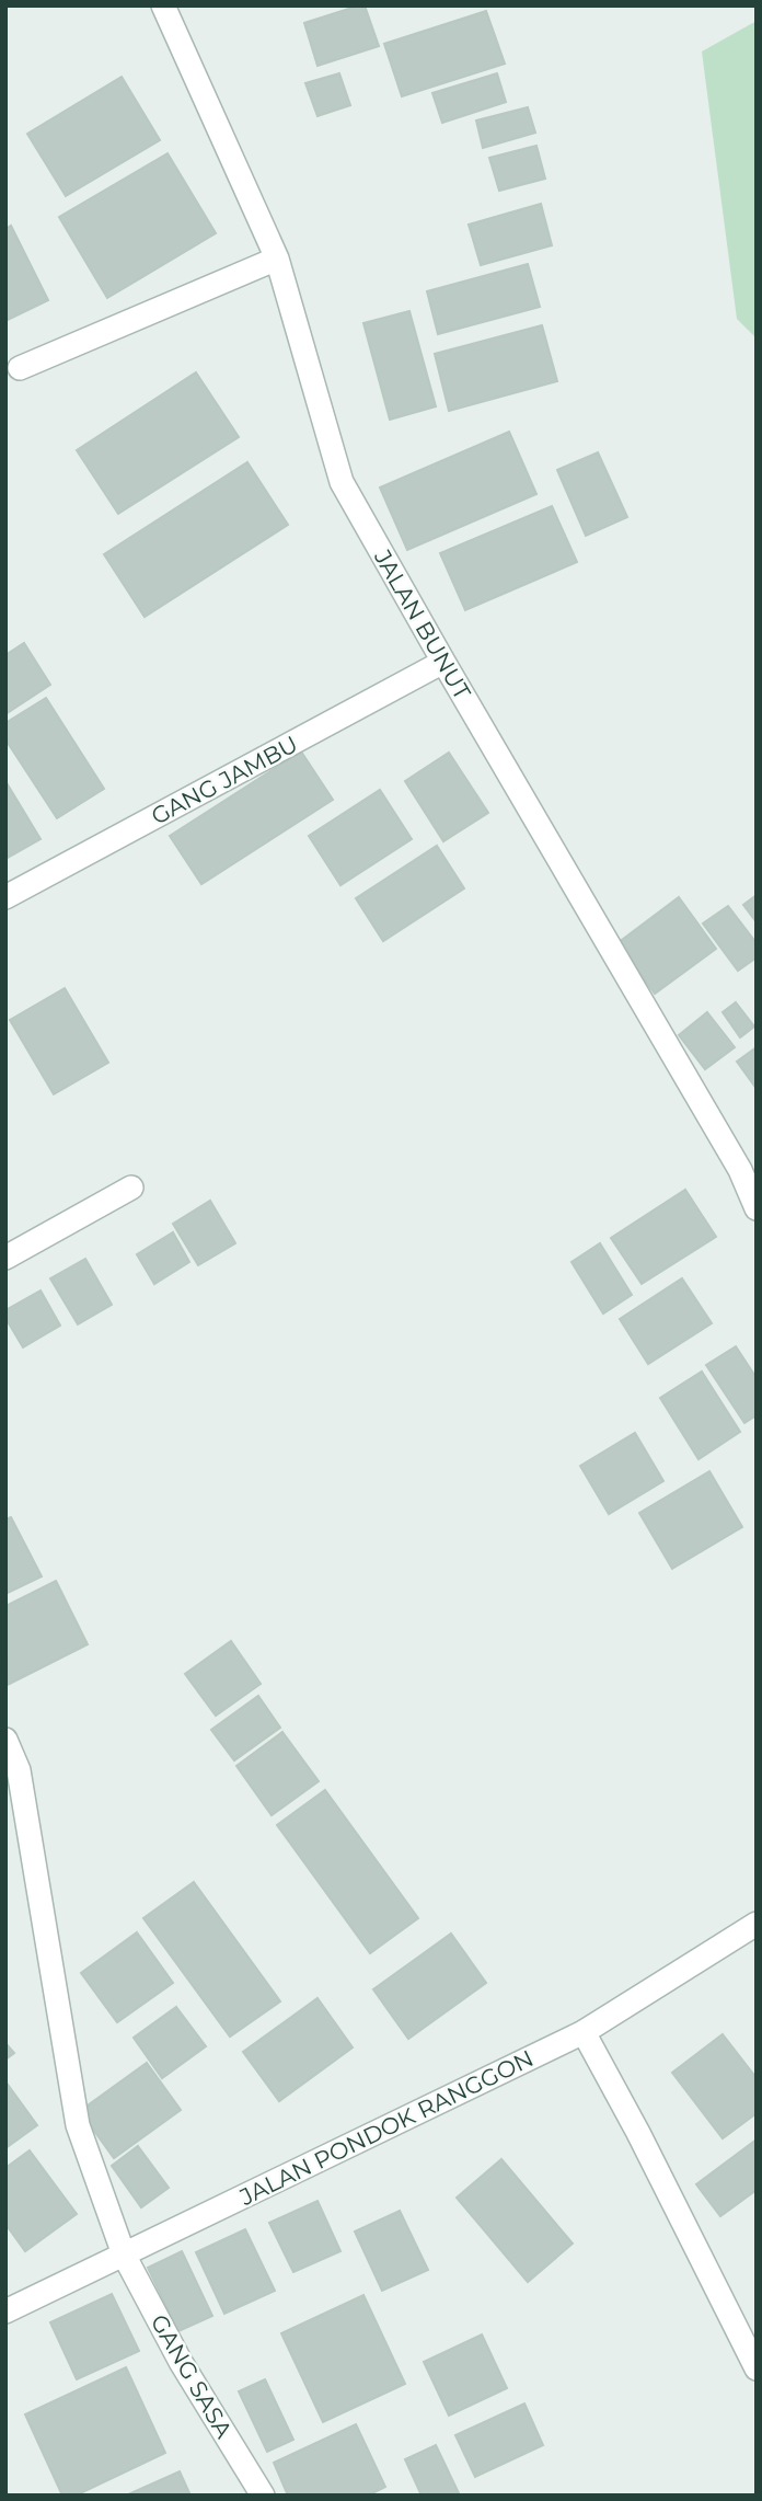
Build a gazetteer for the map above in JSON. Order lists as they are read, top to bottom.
{
  "streets": {
    "street": [
      "JALAN BUNUT",
      "GANG JAMBU",
      "JALAN PONDOK RANGGON",
      "GANG SASA"
    ]
  },
  "crossings": [
    ["JALAN BUNUT", "GANG JAMBU"],
    ["JALAN PONDOK RANGGON", "GANG SASA"]
  ]
}
